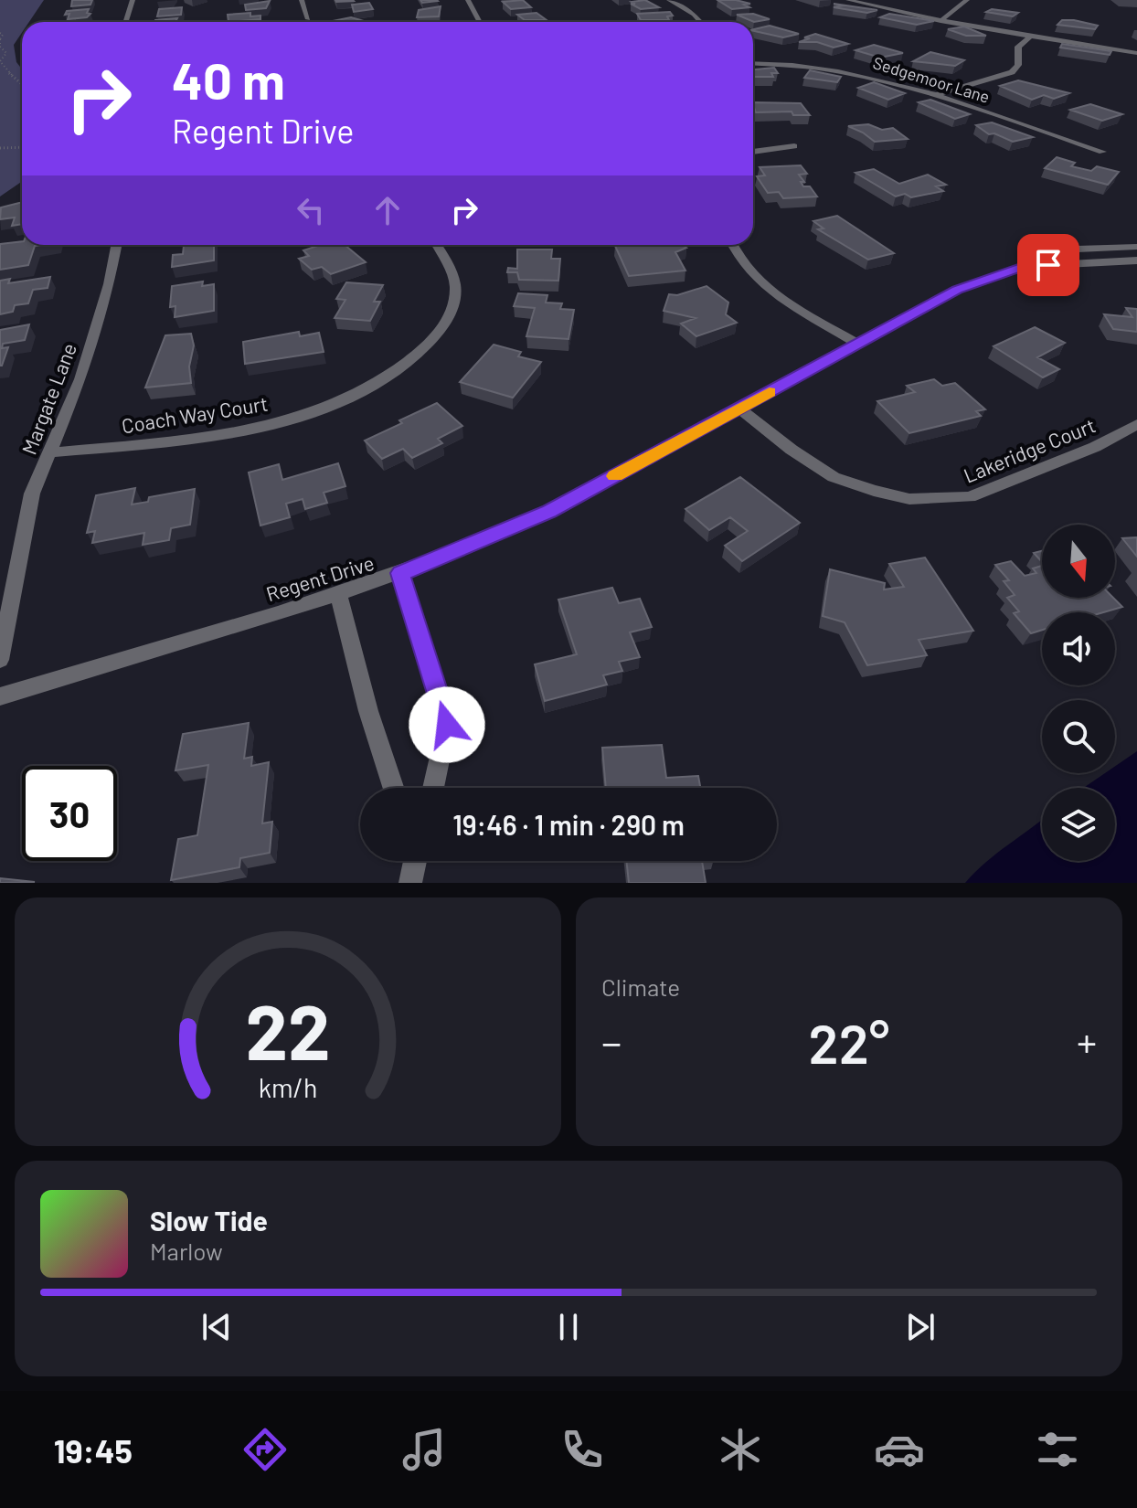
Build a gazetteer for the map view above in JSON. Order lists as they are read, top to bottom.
{
  "streets": {
    "street": [
      "Sedgemoor Lane",
      "Margate Lane",
      "Coach Way Court",
      "Lakeridge Court",
      "Regent Drive"
    ]
  },
  "crossings": [
    ["Margate Lane", "Coach Way Court"],
    ["Lakeridge Court", "Regent Drive"]
  ],
  "north": "bottom",
  "page": {
    "turn": ["40 m", "Regent Drive"],
    "limit": "30",
    "trip": "19:46 · 1 min · 290 m",
    "tile": "Climate",
    "heat": ["−", "22°", "+"],
    "song": ["Slow Tide", "Marlow"],
    "tabs": "19:45",
    "gauge": ["22", "km/h"]
  }
}
